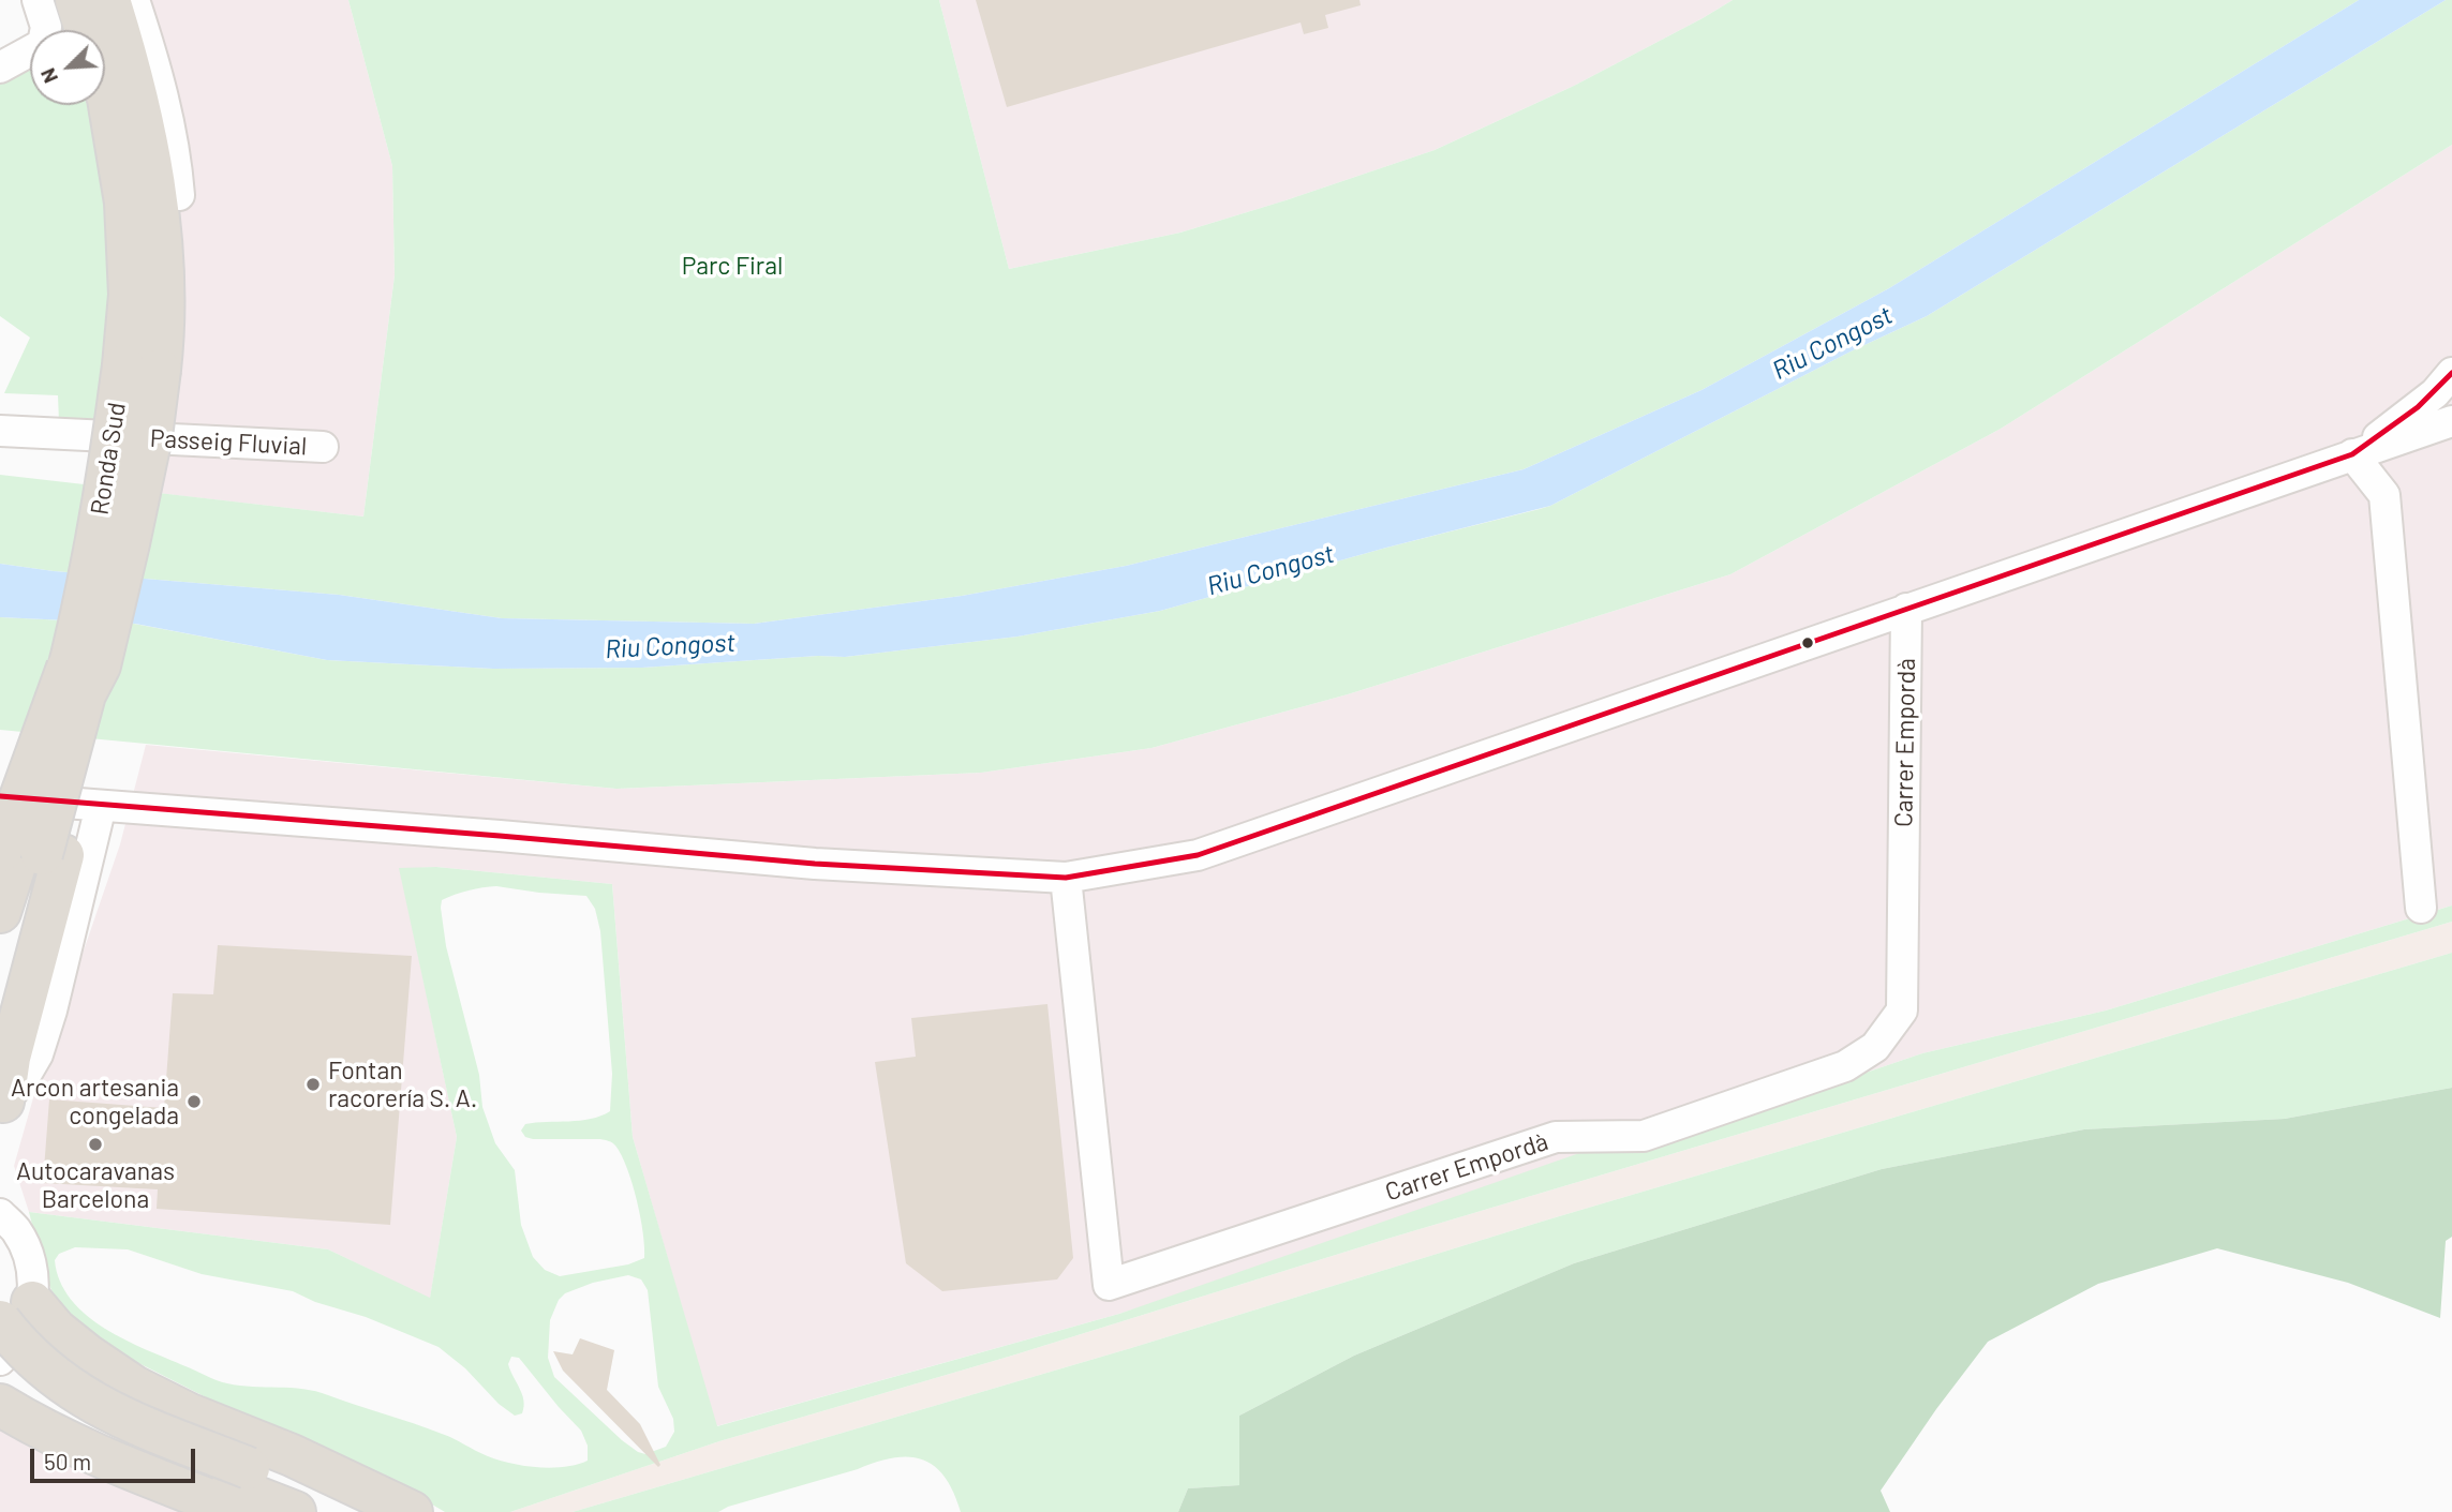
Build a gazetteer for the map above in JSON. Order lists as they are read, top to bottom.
{
  "streets": {
    "highway": ["Ronda Sud"],
    "street": ["Passeig Fluvial", "Carrer Empordà"]
  },
  "water": ["Riu Congost"],
  "parks": ["Parc Firal"],
  "places": ["Fontan racorería S. A.", "Arcon artesania congelada", "Autocaravanas Barcelona"],
  "scale_bar": "50 m",
  "north": "bottom left"
}
